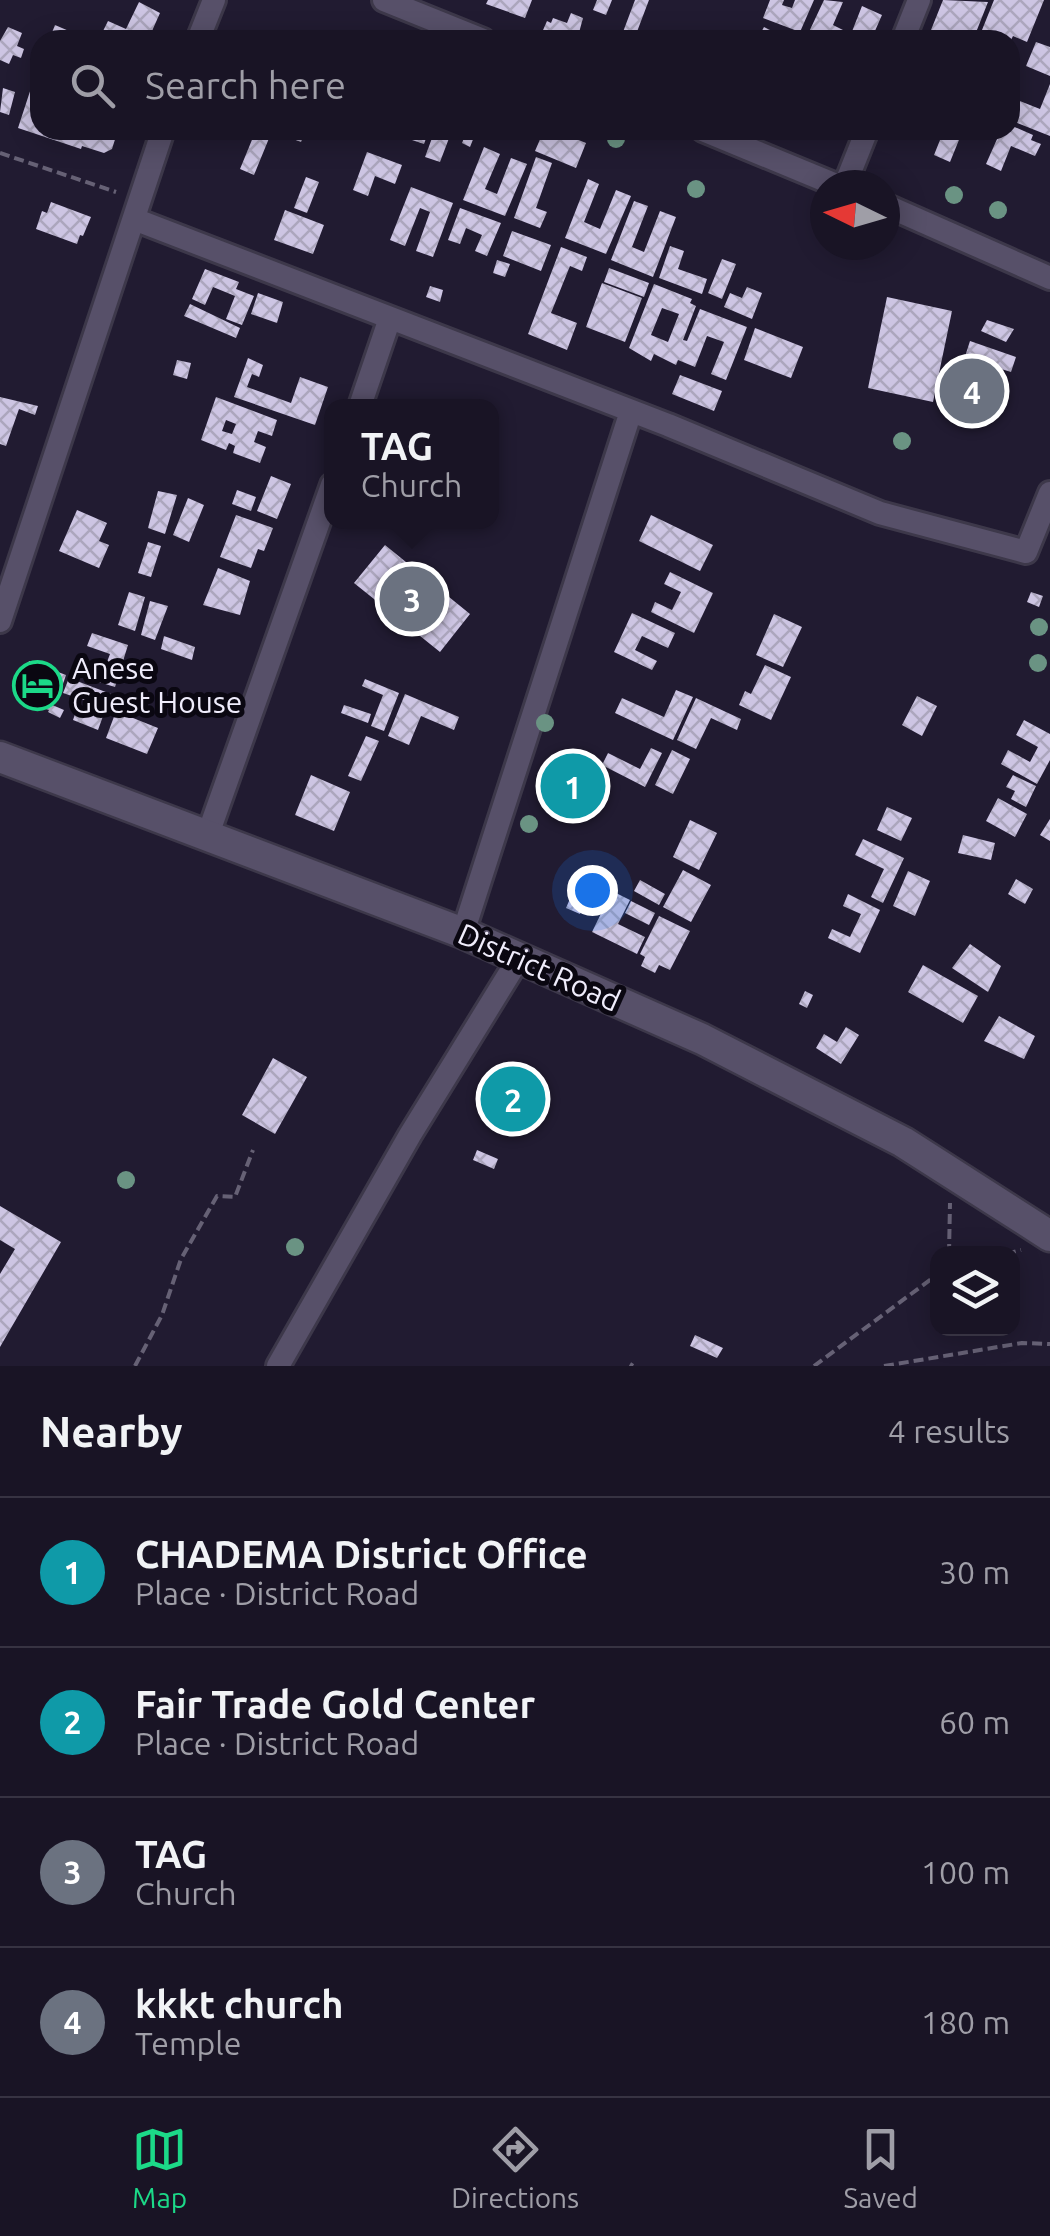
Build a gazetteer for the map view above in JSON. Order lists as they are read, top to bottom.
{
  "streets": {
    "street": ["District Road"]
  },
  "places": {
    "hotel": ["Anese Guest House"]
  },
  "north": "left",
  "page": {
    "search": "Search here",
    "pins": [
      "4",
      "3",
      "1",
      "2"
    ],
    "popup": ["TAG", "Church"],
    "heading": ["Nearby", "4 results"],
    "list": [
      {
        "mark": "1",
        "name": "CHADEMA District Office",
        "note": "Place · District Road",
        "value": "30 m"
      },
      {
        "mark": "2",
        "name": "Fair Trade Gold Center",
        "note": "Place · District Road",
        "value": "60 m"
      },
      {
        "mark": "3",
        "name": "TAG",
        "note": "Church",
        "value": "100 m"
      },
      {
        "mark": "4",
        "name": "kkkt church",
        "note": "Temple",
        "value": "180 m"
      }
    ],
    "nav": ["Map", "Directions", "Saved"]
  }
}
